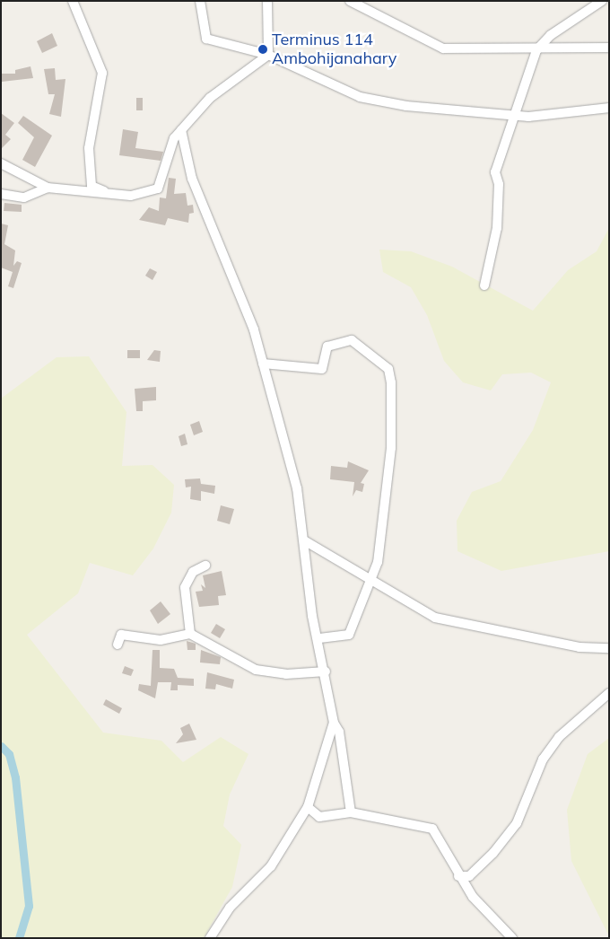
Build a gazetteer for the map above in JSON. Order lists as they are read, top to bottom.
{
  "places": ["Terminus 114 Ambohijanahary"]
}
